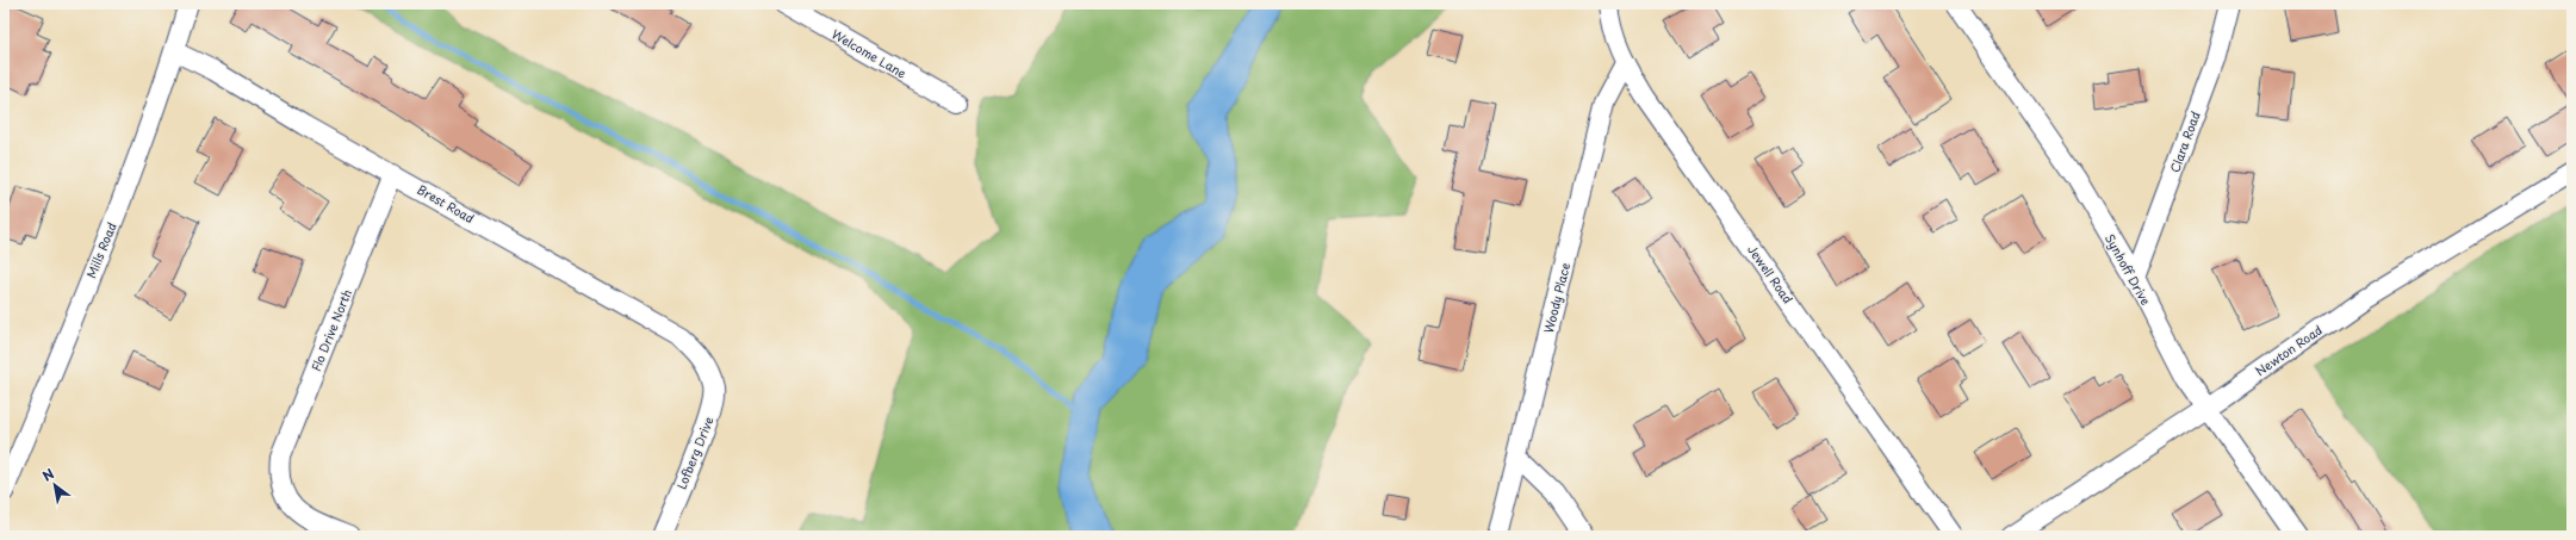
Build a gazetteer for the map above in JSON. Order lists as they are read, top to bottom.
{
  "streets": {
    "street": [
      "Welcome Lane",
      "Clara Road",
      "Brest Road",
      "Mills Road",
      "Synhoff Drive",
      "Jewell Road",
      "Woody Place",
      "Flo Drive North",
      "Newton Road",
      "Lofberg Drive"
    ]
  },
  "crossings": [
    ["Clara Road", "Synhoff Drive"],
    ["Brest Road", "Mills Road"],
    ["Brest Road", "Flo Drive North"],
    ["Brest Road", "Lofberg Drive"],
    ["Synhoff Drive", "Newton Road"],
    ["Jewell Road", "Woody Place"]
  ],
  "north": "top left"
}
